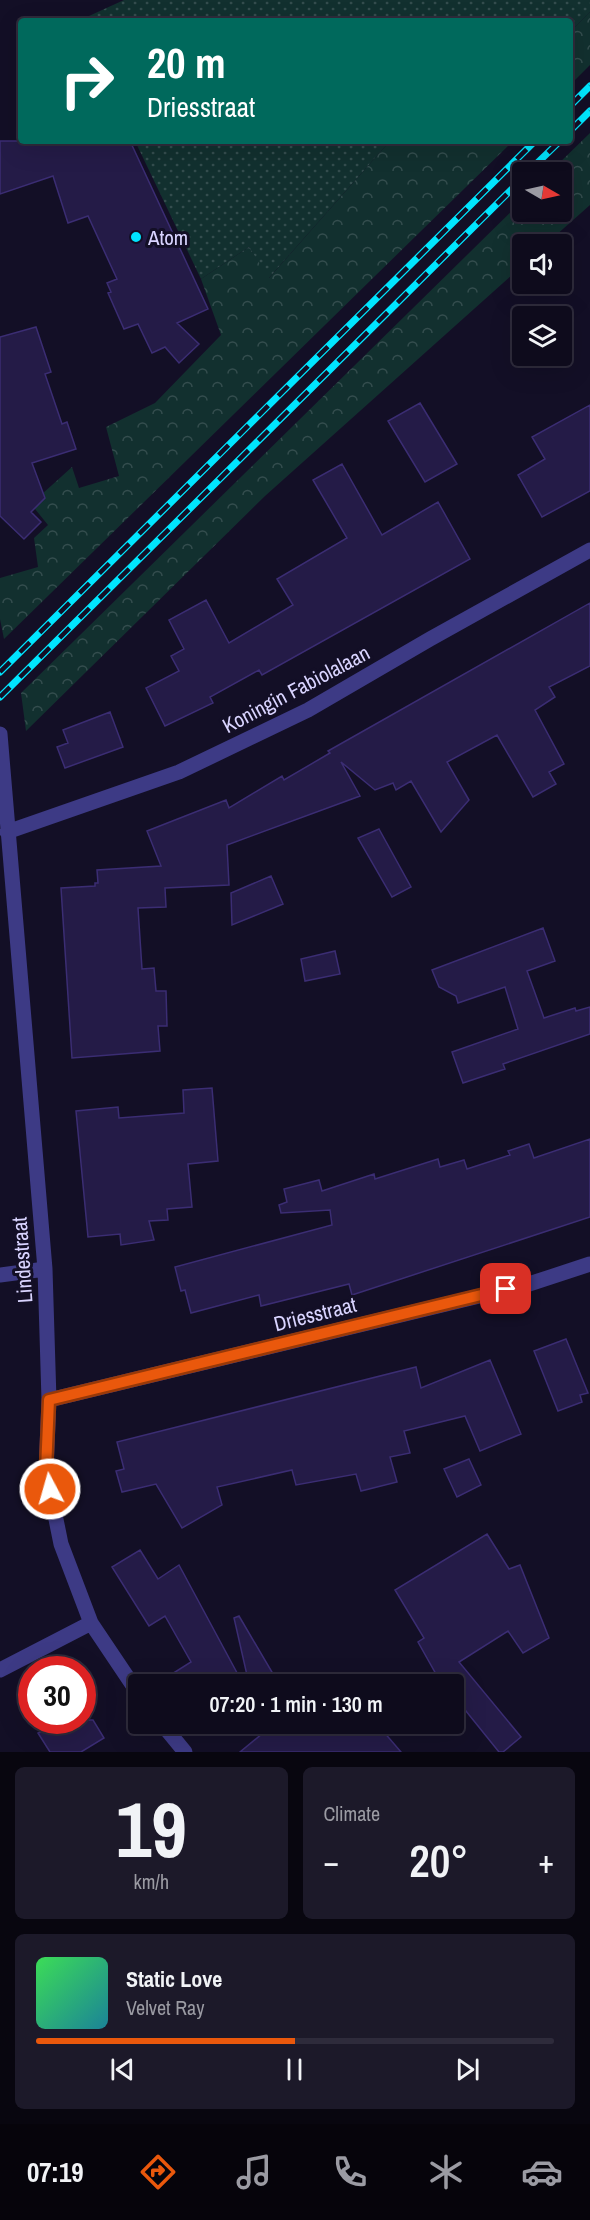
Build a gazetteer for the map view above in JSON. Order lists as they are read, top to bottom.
{
  "streets": {
    "street": ["Koningin Fabiolalaan", "Lindestraat", "Driesstraat"]
  },
  "crossings": [
    ["Koningin Fabiolalaan", "Lindestraat"],
    ["Lindestraat", "Driesstraat"]
  ],
  "places": ["Atom"],
  "north": "right",
  "page": {
    "turn": ["20 m", "Driesstraat"],
    "limit": "30",
    "trip": "07:20 · 1 min · 130 m",
    "tile": [
      ["19", "km/h"],
      "Climate"
    ],
    "heat": ["−", "20°", "+"],
    "song": ["Static Love", "Velvet Ray"],
    "tabs": "07:19"
  }
}
